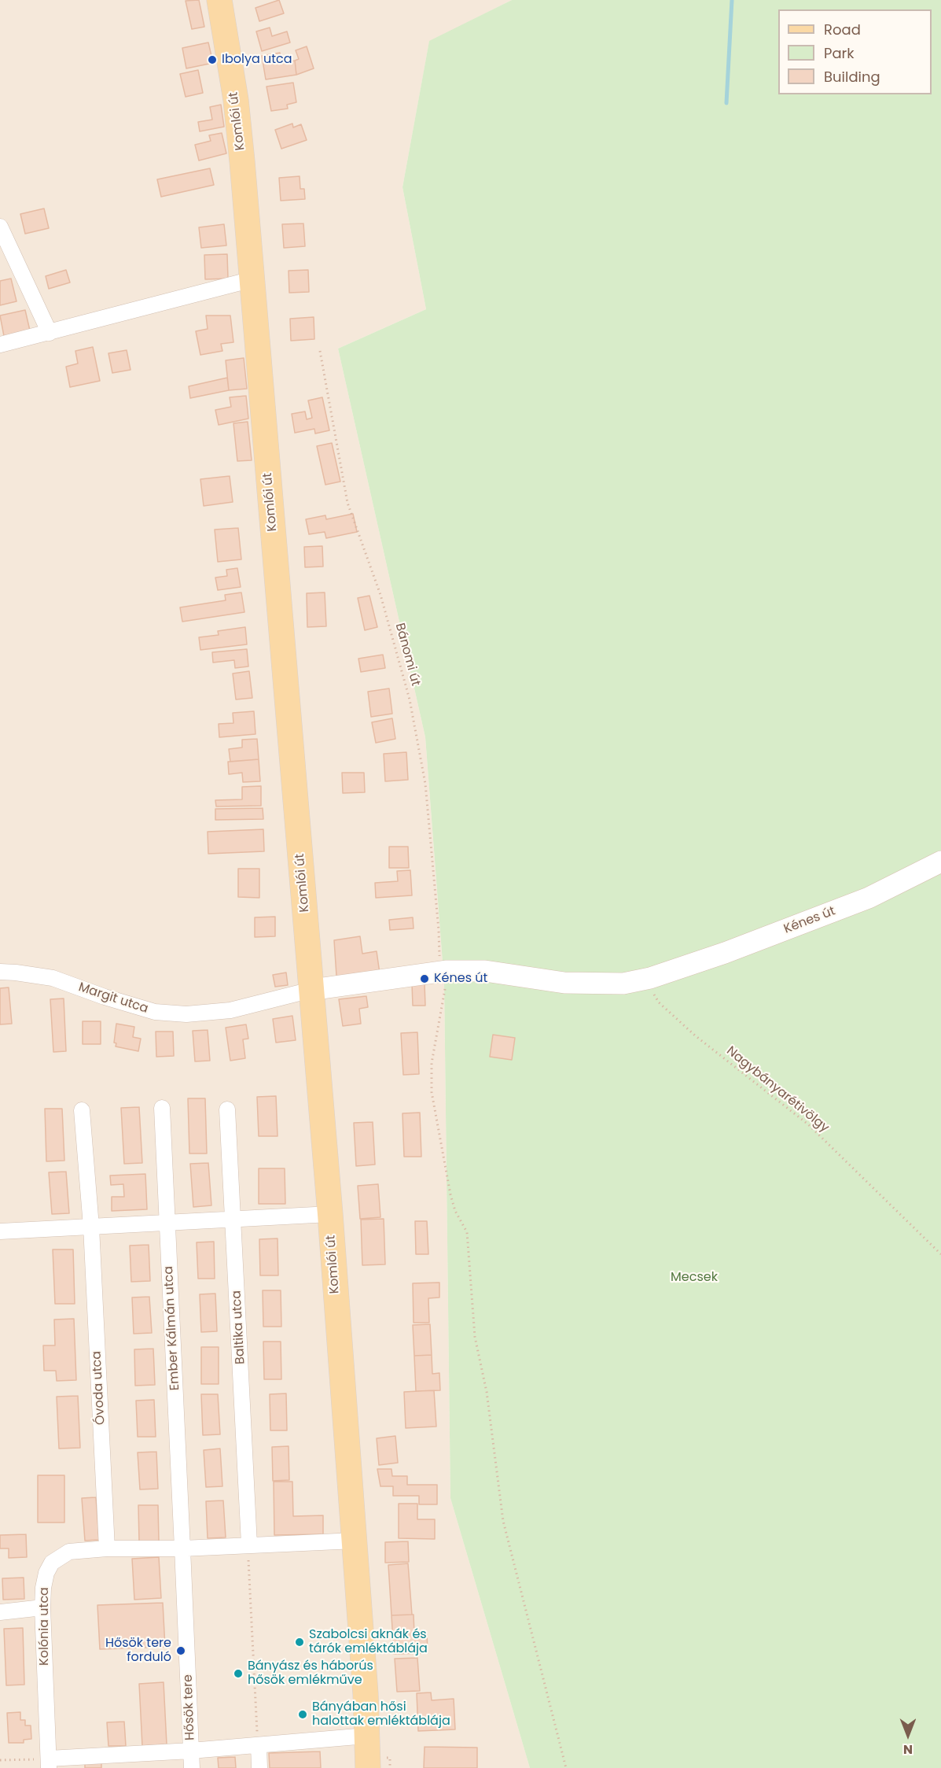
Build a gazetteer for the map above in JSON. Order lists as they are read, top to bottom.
{
  "streets": {
    "main road": ["Komlói út"],
    "street": [
      "Kénes út",
      "Margit utca",
      "Baltika utca",
      "Ember Kálmán utca",
      "Óvoda utca",
      "Kolónia utca",
      "Hősök tere"
    ],
    "path": ["Bánomi út", "Nagybányarétivölgy"]
  },
  "crossings": [
    ["Komlói út", "Kénes út"],
    ["Komlói út", "Margit utca"],
    ["Komlói út", "Hősök tere"],
    ["Bánomi út", "Kénes út"],
    ["Kénes út", "Margit utca"],
    ["Kénes út", "Nagybányarétivölgy"],
    ["Ember Kálmán utca", "Kolónia utca"],
    ["Ember Kálmán utca", "Hősök tere"],
    ["Óvoda utca", "Kolónia utca"],
    ["Kolónia utca", "Hősök tere"]
  ],
  "parks": ["Mecsek"],
  "places": [
    "Ibolya utca",
    "Kénes út",
    "Szabolcsi aknák és tárók emléktáblája",
    "Hősök tere forduló",
    "Bányász és háborús hősök emlékműve",
    "Bányában hősi halottak emléktáblája"
  ],
  "legend": ["Road", "Park", "Building"],
  "north": "bottom"
}
